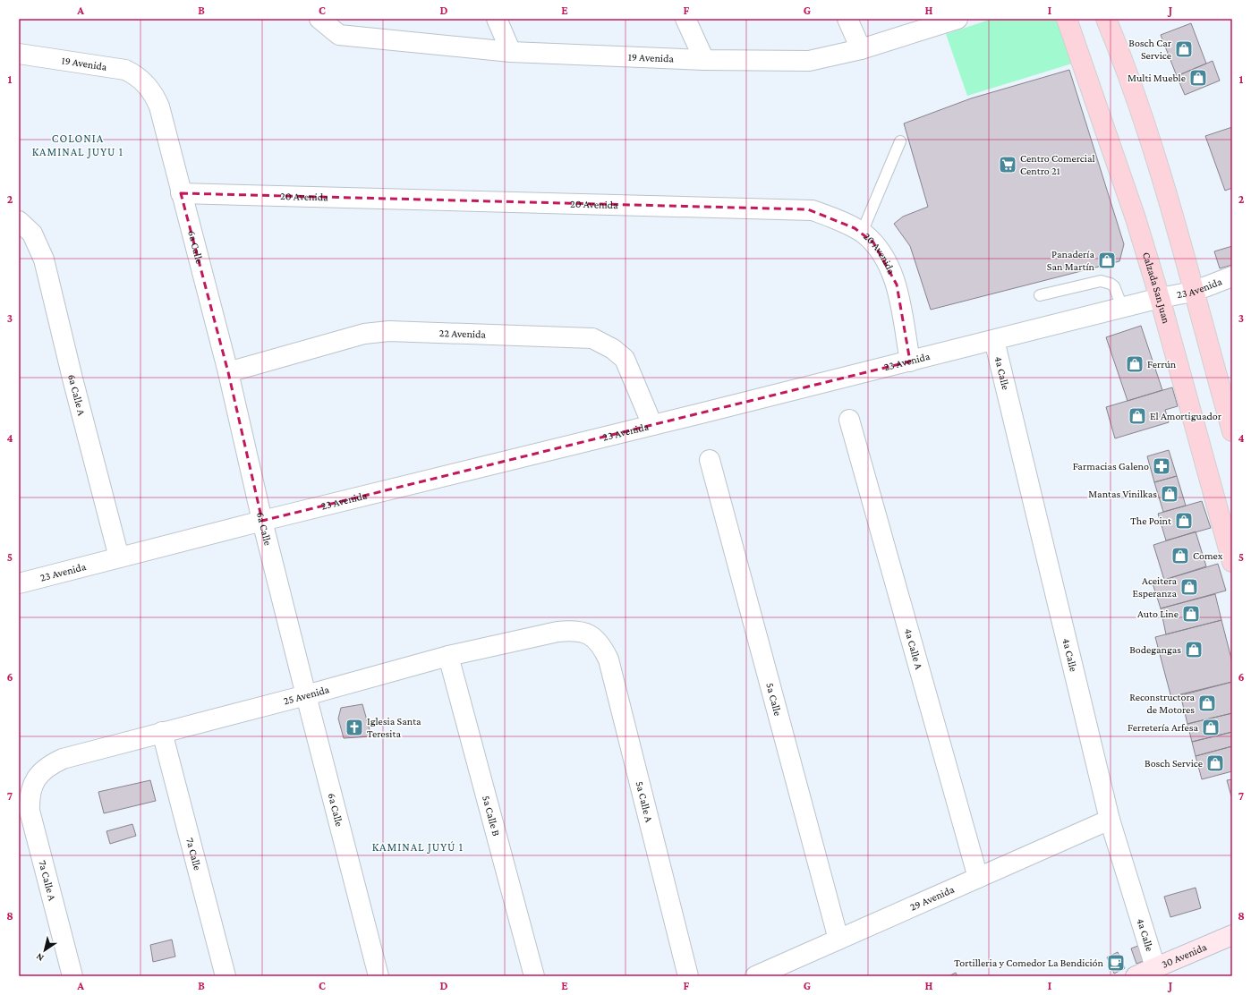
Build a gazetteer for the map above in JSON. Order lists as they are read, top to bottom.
{
  "streets": {
    "main road": ["Calzada San Juan"],
    "street": [
      "19 Avenida",
      "20 Avenida",
      "6a Calle",
      "23 Avenida",
      "22 Avenida",
      "4a Calle",
      "6a Calle A",
      "4a Calle A",
      "25 Avenida",
      "5a Calle",
      "5a Calle A",
      "5a Calle B",
      "7a Calle",
      "7a Calle A",
      "29 Avenida",
      "30 Avenida"
    ]
  },
  "crossings": [
    ["19 Avenida", "6a Calle"],
    ["20 Avenida", "6a Calle"],
    ["20 Avenida", "23 Avenida"],
    ["6a Calle", "23 Avenida"],
    ["6a Calle", "22 Avenida"],
    ["6a Calle", "25 Avenida"],
    ["23 Avenida", "Calzada San Juan"],
    ["23 Avenida", "22 Avenida"],
    ["23 Avenida", "4a Calle"],
    ["23 Avenida", "6a Calle A"],
    ["4a Calle", "29 Avenida"],
    ["4a Calle", "30 Avenida"],
    ["4a Calle A", "29 Avenida"],
    ["25 Avenida", "5a Calle A"],
    ["25 Avenida", "5a Calle B"],
    ["25 Avenida", "7a Calle"],
    ["25 Avenida", "7a Calle A"],
    ["5a Calle", "29 Avenida"]
  ],
  "districts": ["COLONIA KAMINAL JUYU 1", "KAMINAL JUYÚ 1"],
  "places": {
    "shop": [
      "Bosch Car Service",
      "Multi Mueble",
      "Panadería San Martín",
      "Ferrún",
      "El Amortiguador",
      "Mantas Vinilkas",
      "The Point",
      "Comex",
      "Aceitera Esperanza",
      "Auto Line",
      "Bodegangas",
      "Reconstructora de Motores",
      "Ferretería Arfesa",
      "Bosch Service"
    ],
    "supermarket": ["Centro Comercial Centro 21"],
    "pharmacy": ["Farmacias Galeno"],
    "church": ["Iglesia Santa Teresita"],
    "cafe": ["Tortilleria y Comedor La Bendición"]
  },
  "north": "bottom left",
  "grid": {
    "columns": [
      "A",
      "B",
      "C",
      "D",
      "E",
      "F",
      "G",
      "H",
      "I",
      "J"
    ],
    "rows": [
      "1",
      "2",
      "3",
      "4",
      "5",
      "6",
      "7",
      "8"
    ]
  }
}
